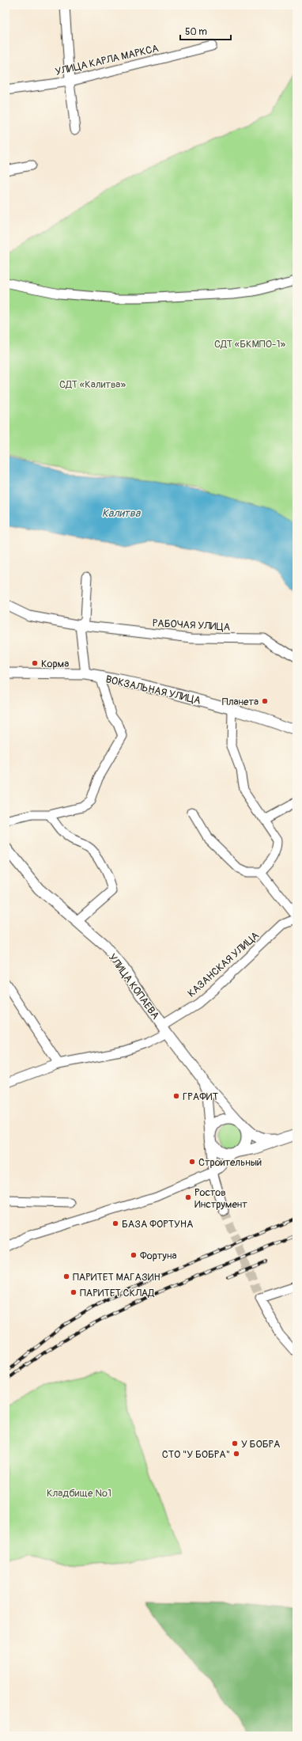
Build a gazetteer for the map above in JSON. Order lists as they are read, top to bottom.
{
  "streets": {
    "main road": ["ВОКЗАЛЬНАЯ УЛИЦА", "УЛИЦА КОПАЕВА"],
    "street": ["УЛИЦА КАРЛА МАРКСА", "РАБОЧАЯ УЛИЦА", "КАЗАНСКАЯ УЛИЦА"]
  },
  "crossings": [
    ["КАЗАНСКАЯ УЛИЦА", "УЛИЦА КОПАЕВА"]
  ],
  "water": ["Калитва"],
  "parks": ["СДТ «БКМПО-1»", "СДТ «Калитва»", "Кладбище №1"],
  "places": [
    "Корма",
    "Планета",
    "ГРАФИТ",
    "Строительный",
    "Ростов Инструмент",
    "БАЗА ФОРТУНА",
    "Фортуна",
    "ПАРИТЕТ МАГАЗИН",
    "ПАРИТЕТ СКЛАД",
    "У БОБРА",
    "СТО \"У БОБРА\""
  ],
  "scale_bar": "50 m"
}
